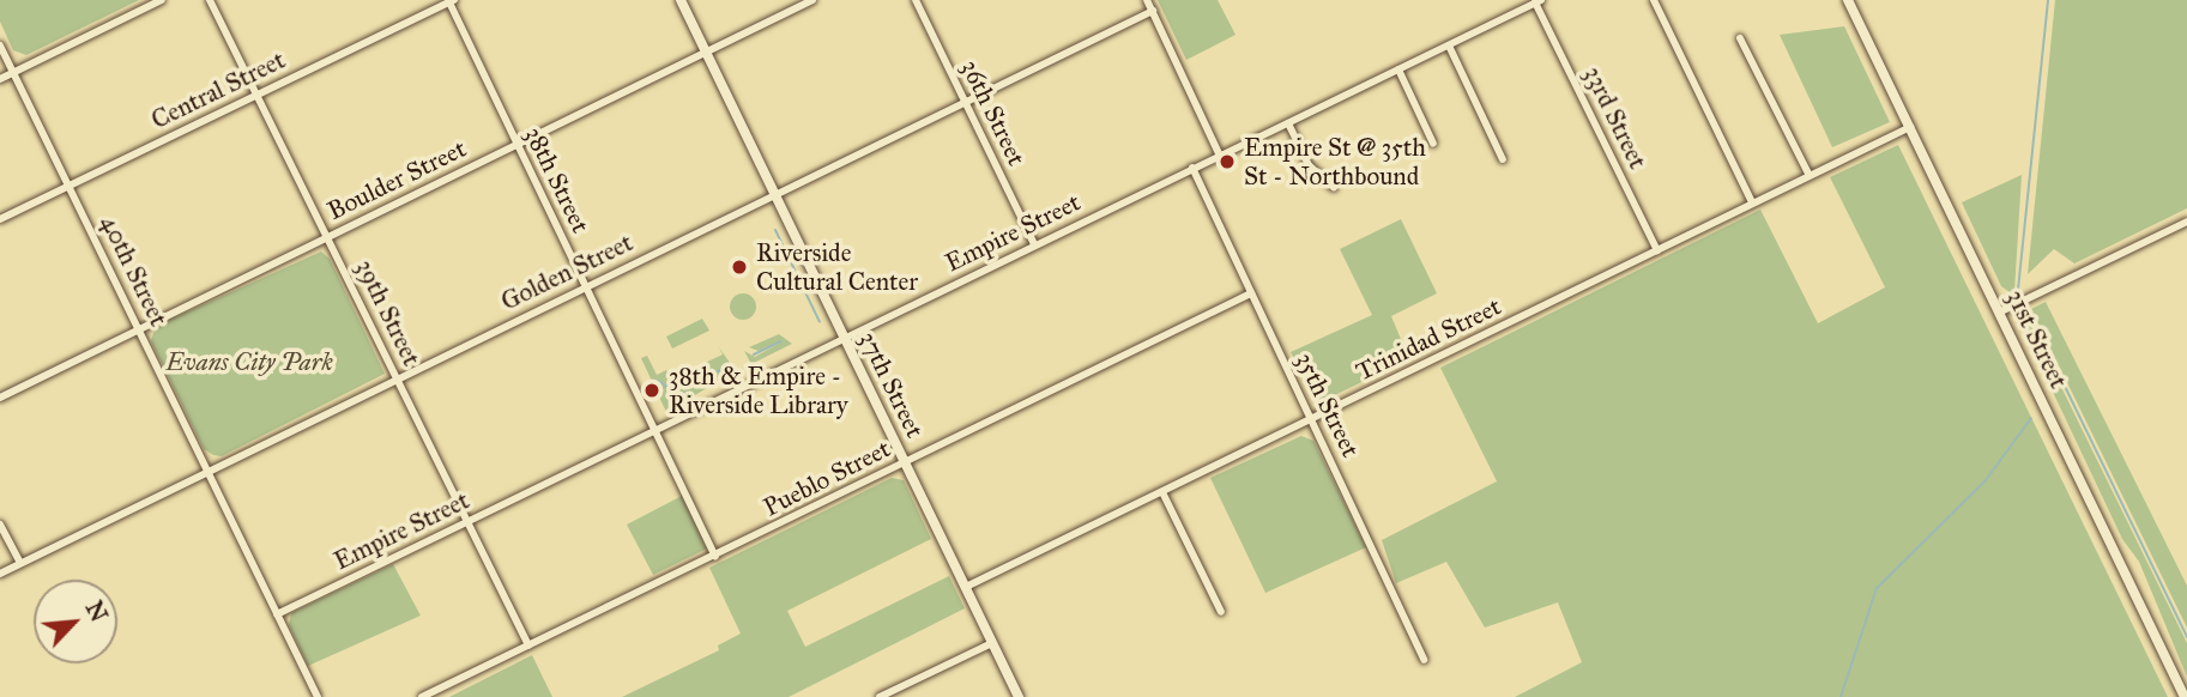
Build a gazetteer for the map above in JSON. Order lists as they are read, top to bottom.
{
  "streets": {
    "main road": ["31st Street", "37th Street"],
    "street": [
      "Central Street",
      "36th Street",
      "33rd Street",
      "Boulder Street",
      "38th Street",
      "Empire Street",
      "40th Street",
      "Golden Street",
      "39th Street",
      "Trinidad Street",
      "35th Street",
      "Pueblo Street"
    ]
  },
  "crossings": [
    ["Central Street", "38th Street"],
    ["Central Street", "40th Street"],
    ["Central Street", "39th Street"],
    ["36th Street", "Empire Street"],
    ["36th Street", "Golden Street"],
    ["33rd Street", "Empire Street"],
    ["33rd Street", "Trinidad Street"],
    ["Boulder Street", "38th Street"],
    ["Boulder Street", "40th Street"],
    ["Boulder Street", "39th Street"],
    ["Boulder Street", "37th Street"],
    ["38th Street", "Empire Street"],
    ["38th Street", "Golden Street"],
    ["38th Street", "Pueblo Street"],
    ["Empire Street", "40th Street"],
    ["Empire Street", "39th Street"],
    ["Empire Street", "37th Street"],
    ["Empire Street", "35th Street"],
    ["40th Street", "Golden Street"],
    ["Golden Street", "39th Street"],
    ["Golden Street", "37th Street"],
    ["39th Street", "Pueblo Street"],
    ["Trinidad Street", "31st Street"],
    ["Trinidad Street", "37th Street"],
    ["Trinidad Street", "35th Street"],
    ["37th Street", "Pueblo Street"],
    ["35th Street", "Pueblo Street"]
  ],
  "parks": ["Evans City Park"],
  "places": ["Empire St @ 35th St - Northbound", "Riverside Cultural Center", "38th & Empire - Riverside Library"],
  "north": "top right"
}
